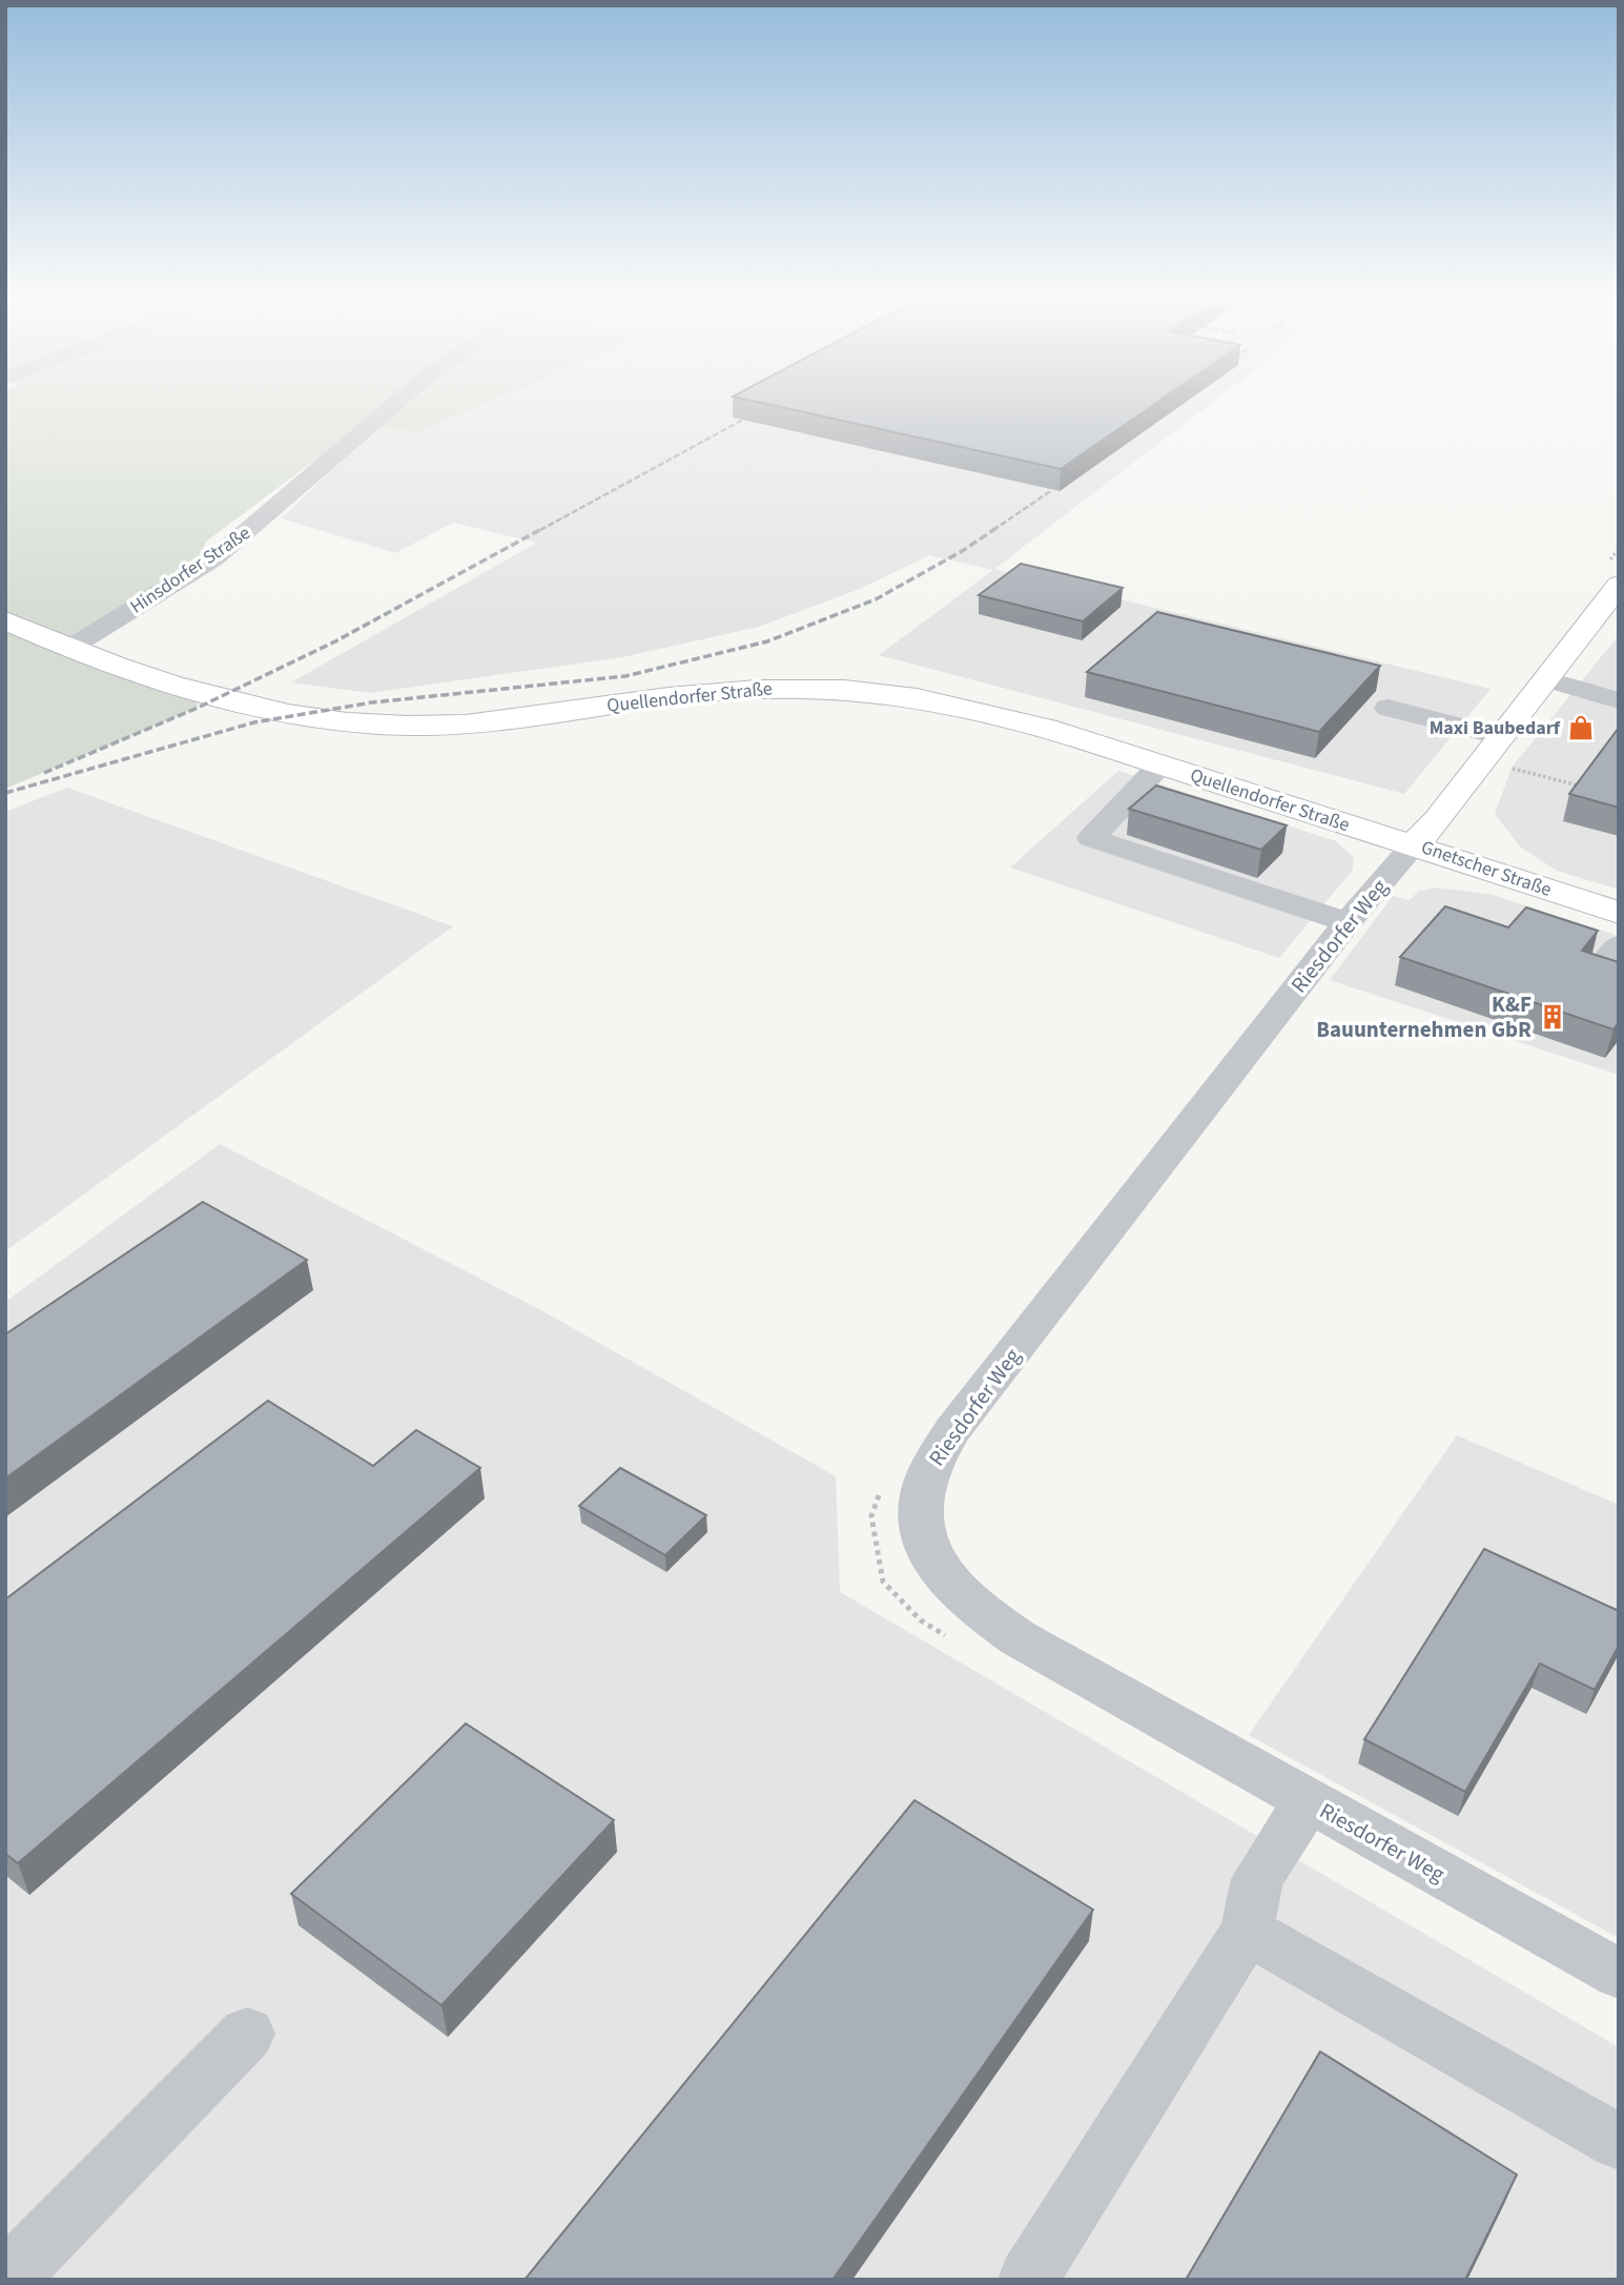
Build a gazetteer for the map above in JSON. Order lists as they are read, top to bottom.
{
  "streets": {
    "main road": ["Quellendorfer Straße", "Gnetscher Straße"],
    "street": ["Hinsdorfer Straße", "Riesdorfer Weg"]
  },
  "crossings": [
    ["Hinsdorfer Straße", "Quellendorfer Straße"],
    ["Quellendorfer Straße", "Gnetscher Straße"],
    ["Quellendorfer Straße", "Riesdorfer Weg"],
    ["Gnetscher Straße", "Riesdorfer Weg"]
  ],
  "places": {
    "shop": ["Maxi Baubedarf"],
    "building": ["K&F Bauunternehmen GbR"]
  }
}
